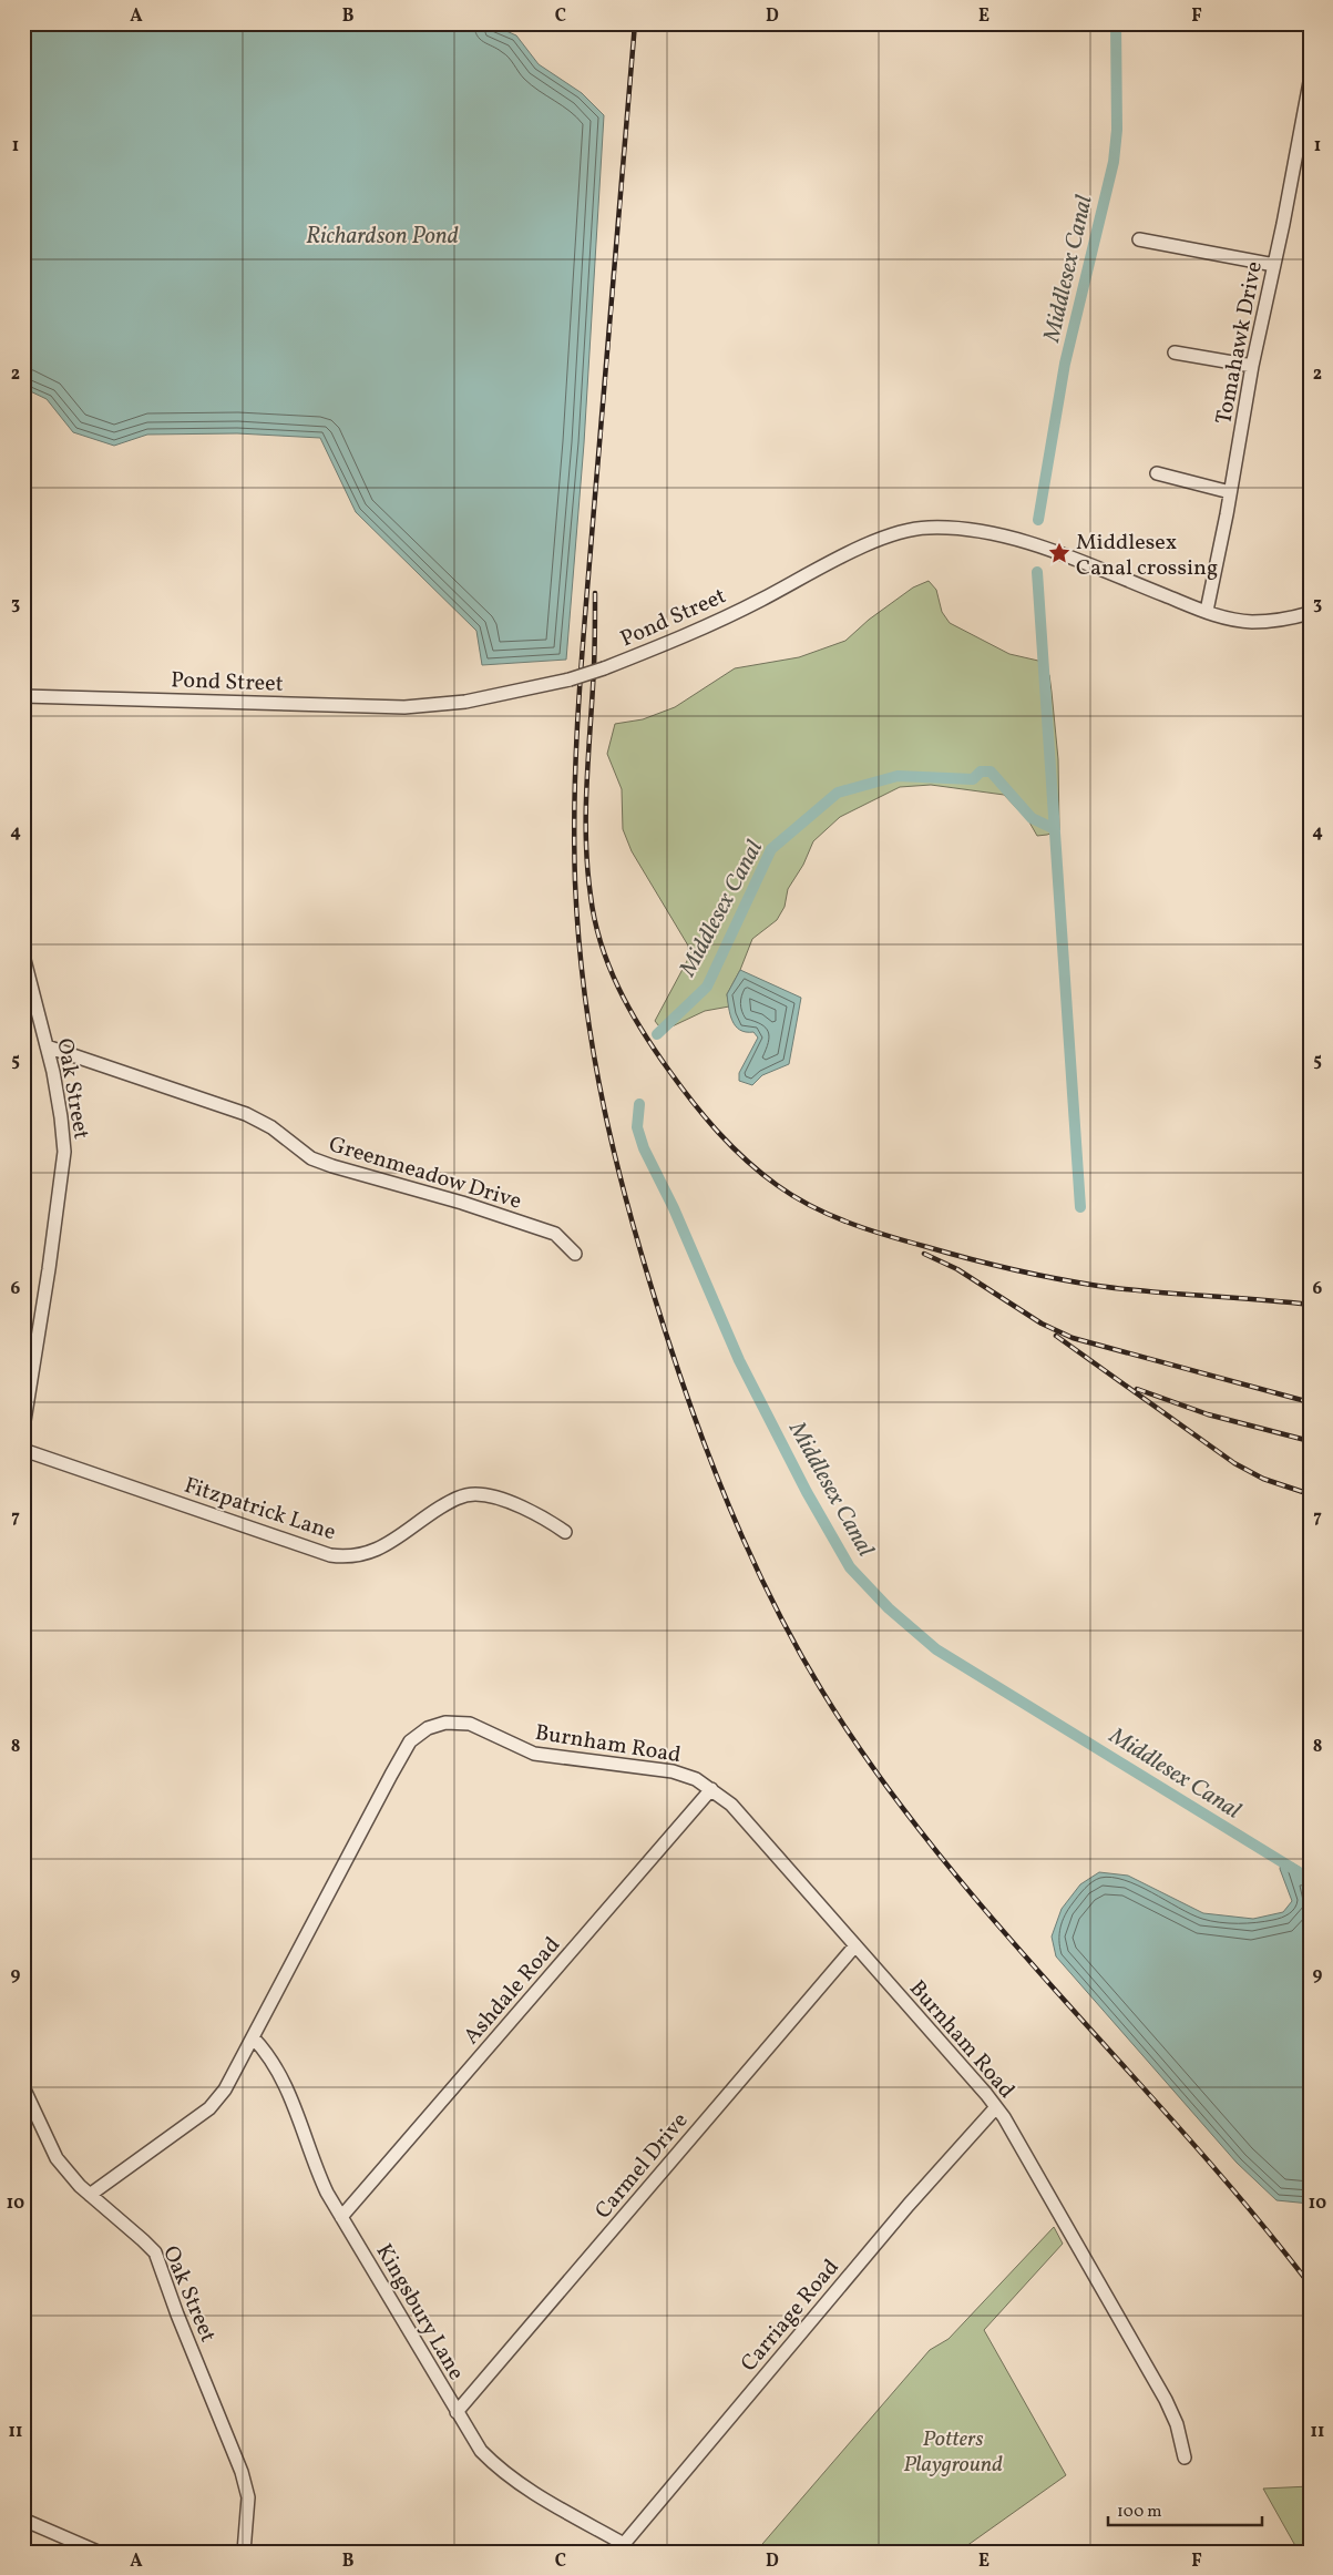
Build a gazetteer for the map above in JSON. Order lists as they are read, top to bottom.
{
  "streets": {
    "street": [
      "Tomahawk Drive",
      "Pond Street",
      "Oak Street",
      "Greenmeadow Drive",
      "Fitzpatrick Lane",
      "Burnham Road",
      "Ashdale Road",
      "Carmel Drive",
      "Kingsbury Lane",
      "Carriage Road"
    ]
  },
  "crossings": [
    ["Tomahawk Drive", "Pond Street"],
    ["Oak Street", "Greenmeadow Drive"],
    ["Oak Street", "Burnham Road"],
    ["Burnham Road", "Ashdale Road"],
    ["Burnham Road", "Carmel Drive"],
    ["Burnham Road", "Kingsbury Lane"],
    ["Burnham Road", "Carriage Road"],
    ["Ashdale Road", "Kingsbury Lane"],
    ["Carmel Drive", "Kingsbury Lane"],
    ["Kingsbury Lane", "Carriage Road"]
  ],
  "water": ["Richardson Pond", "Middlesex Canal"],
  "parks": ["Potters Playground"],
  "places": {
    "place": ["Middlesex Canal crossing"]
  },
  "scale_bar": "100 m",
  "grid": {
    "columns": [
      "A",
      "B",
      "C",
      "D",
      "E",
      "F"
    ],
    "rows": [
      "1",
      "2",
      "3",
      "4",
      "5",
      "6",
      "7",
      "8",
      "9",
      "10",
      "11"
    ]
  }
}
